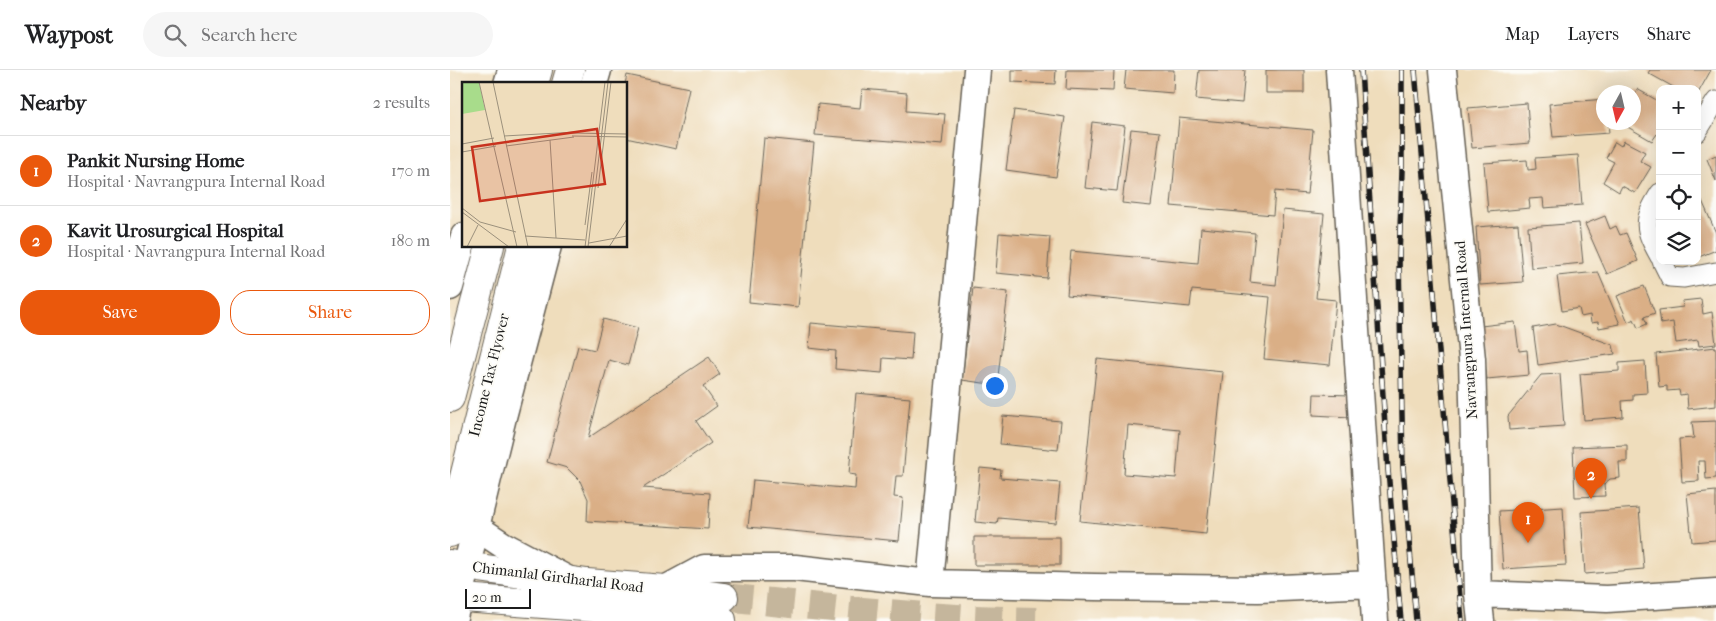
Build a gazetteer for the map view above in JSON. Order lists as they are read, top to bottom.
{
  "streets": {
    "main road": ["Income Tax Flyover", "Chimanlal Girdharlal Road"],
    "street": ["Navrangpura Internal Road"]
  },
  "scale_bar": "20 m",
  "north": "bottom",
  "page": {
    "header": "Waypost",
    "search": "Search here",
    "nav": ["Map", "Layers", "Share"],
    "heading": ["Nearby", "2 results"],
    "map_buttons": ["+", "−"],
    "list": [
      {
        "mark": "1",
        "name": "Pankit Nursing Home",
        "note": "Hospital · Navrangpura Internal Road",
        "value": "170 m"
      },
      {
        "mark": "2",
        "name": "Kavit Urosurgical Hospital",
        "note": "Hospital · Navrangpura Internal Road",
        "value": "180 m"
      }
    ],
    "buttons": ["Save", "Share"],
    "pins": ["2", "1"],
    "scale": "20 m"
  }
}
